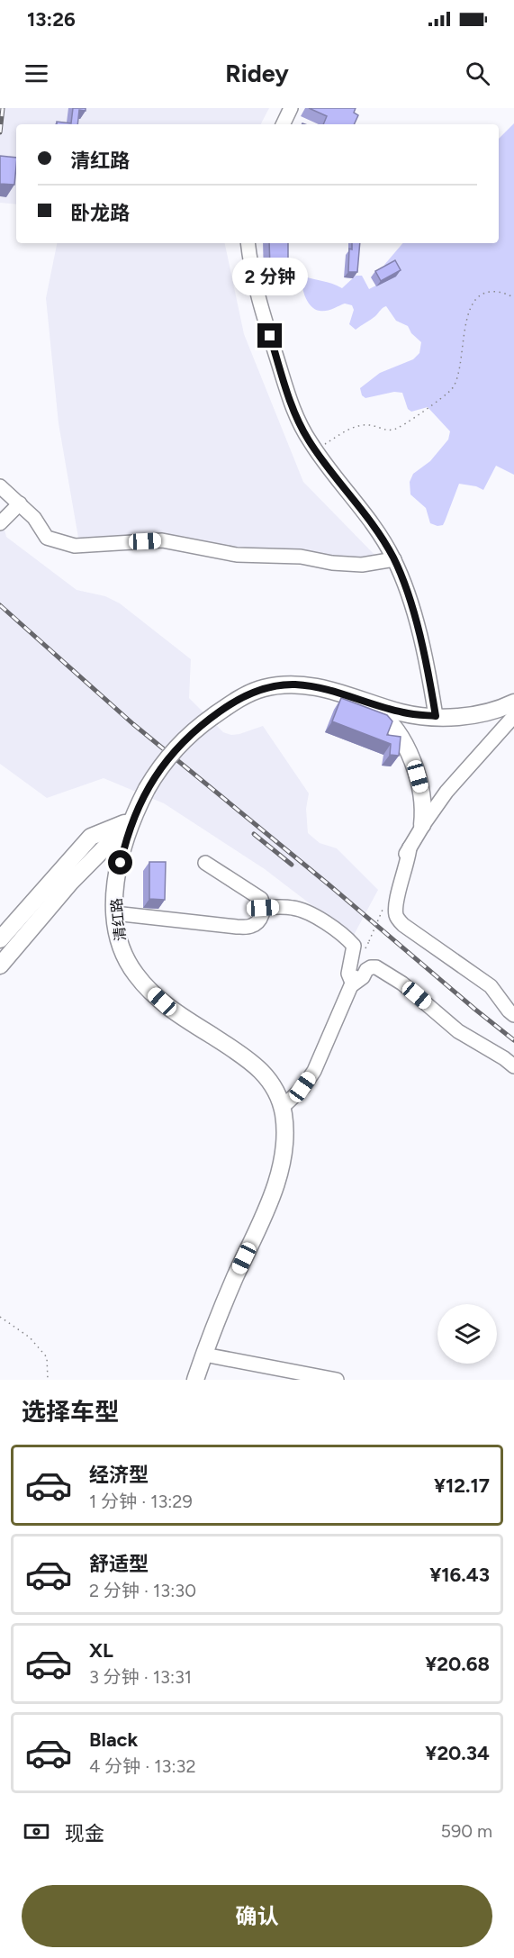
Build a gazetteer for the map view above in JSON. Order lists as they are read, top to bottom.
{
  "streets": {
    "main road": ["清红路"]
  },
  "page": {
    "status": "13:26",
    "header": "Ridey",
    "banner": ["清红路", "卧龙路"],
    "bubble": "2 分钟",
    "heading": "选择车型",
    "list": [
      {
        "name": "经济型",
        "note": "1 分钟 · 13:29",
        "value": "¥12.17"
      },
      {
        "name": "舒适型",
        "note": "2 分钟 · 13:30",
        "value": "¥16.43"
      },
      {
        "name": "XL",
        "note": "3 分钟 · 13:31",
        "value": "¥20.68"
      },
      {
        "name": "Black",
        "note": "4 分钟 · 13:32",
        "value": "¥20.34"
      }
    ],
    "pay": ["现金", "590 m"],
    "buttons": "确认"
  }
}
